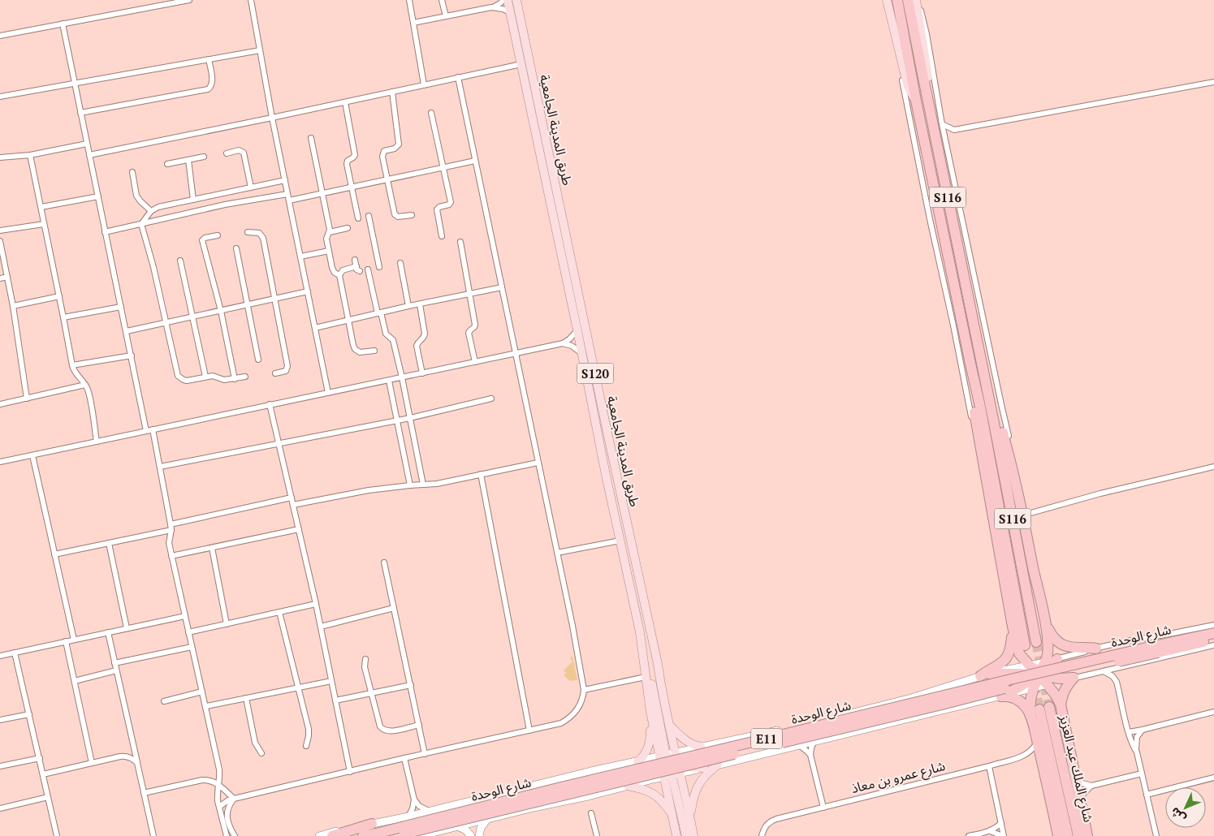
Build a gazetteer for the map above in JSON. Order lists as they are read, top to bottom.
{
  "streets": {
    "highway": [
      "S116",
      "شارع الوحدة",
      "E11",
      "شارع الملك عبد العزيز"
    ],
    "main road": ["طريق المدينة الجامعية", "S120"],
    "street": ["شارع عمرو بن معاذ"]
  },
  "north": "bottom left"
}
